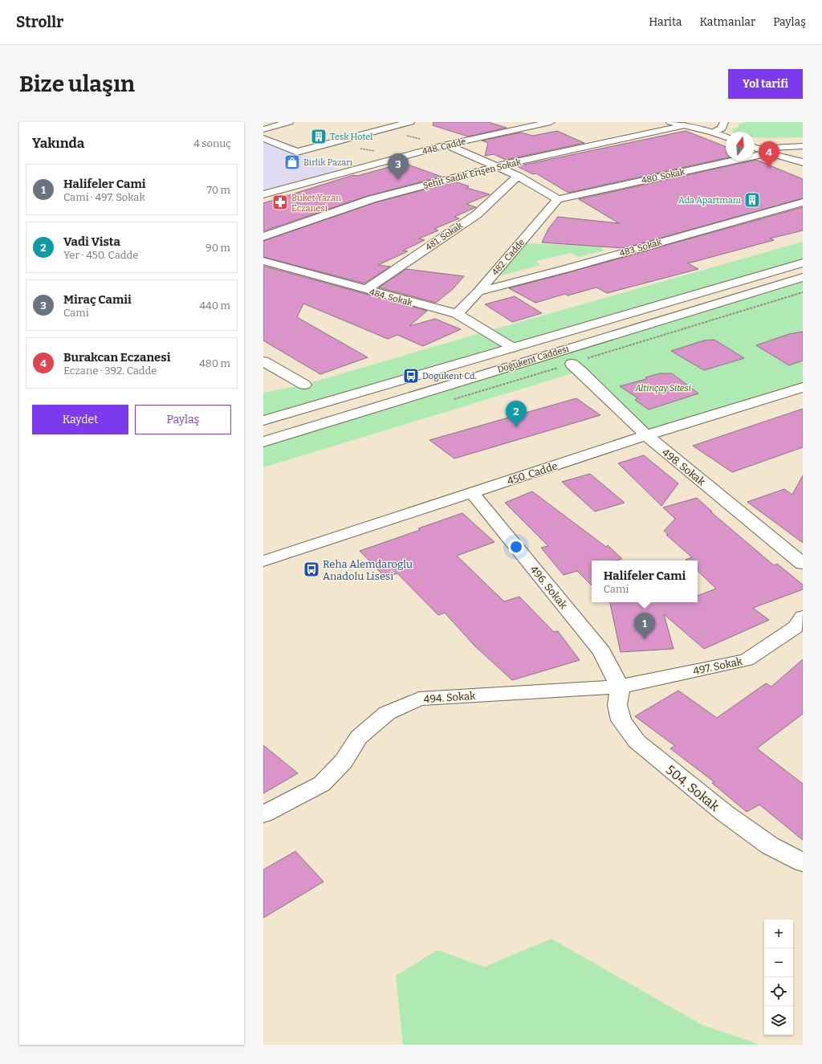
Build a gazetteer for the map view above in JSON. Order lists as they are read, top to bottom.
{
  "streets": {
    "street": [
      "448. Cadde",
      "Şehit Sadık Erişen Sokak",
      "480. Sokak",
      "481. Sokak",
      "483. Sokak",
      "482. Cadde",
      "484. Sokak",
      "Doğukent Caddesi",
      "498. Sokak",
      "450. Cadde",
      "496. Sokak",
      "497. Sokak",
      "494. Sokak",
      "504. Sokak"
    ]
  },
  "crossings": [
    ["480. Sokak", "482. Cadde"],
    ["481. Sokak", "484. Sokak"],
    ["483. Sokak", "482. Cadde"],
    ["482. Cadde", "484. Sokak"],
    ["484. Sokak", "Doğukent Caddesi"],
    ["498. Sokak", "450. Cadde"],
    ["450. Cadde", "496. Sokak"],
    ["496. Sokak", "497. Sokak"],
    ["496. Sokak", "494. Sokak"],
    ["496. Sokak", "504. Sokak"],
    ["497. Sokak", "494. Sokak"],
    ["497. Sokak", "504. Sokak"],
    ["494. Sokak", "504. Sokak"]
  ],
  "parks": ["Altinçay Sitesi"],
  "places": {
    "building": ["Tesk Hotel", "Ada Apartmanı"],
    "shop": ["Birlik Pazarı"],
    "pharmacy": ["Buket Yazan Eczanesi"],
    "bus stop": ["Dogukent Cd.", "Reha Alemdaroglu Anadolu Lisesi"]
  },
  "north": "top",
  "page": {
    "header": "Strollr",
    "nav": ["Harita", "Katmanlar", "Paylaş"],
    "buttons": [
      "Yol tarifi",
      ["Kaydet", "Paylaş"]
    ],
    "title": "Bize ulaşın",
    "heading": ["Yakında", "4 sonuç"],
    "pins": [
      "4",
      "3",
      "2",
      "1"
    ],
    "list": [
      {
        "mark": "1",
        "name": "Halifeler Cami",
        "note": "Cami · 497. Sokak",
        "value": "70 m"
      },
      {
        "mark": "2",
        "name": "Vadi Vista",
        "note": "Yer · 450. Cadde",
        "value": "90 m"
      },
      {
        "mark": "3",
        "name": "Miraç Camii",
        "note": "Cami",
        "value": "440 m"
      },
      {
        "mark": "4",
        "name": "Burakcan Eczanesi",
        "note": "Eczane · 392. Cadde",
        "value": "480 m"
      }
    ],
    "popup": ["Halifeler Cami", "Cami"],
    "map_buttons": ["+", "−"]
  }
}
